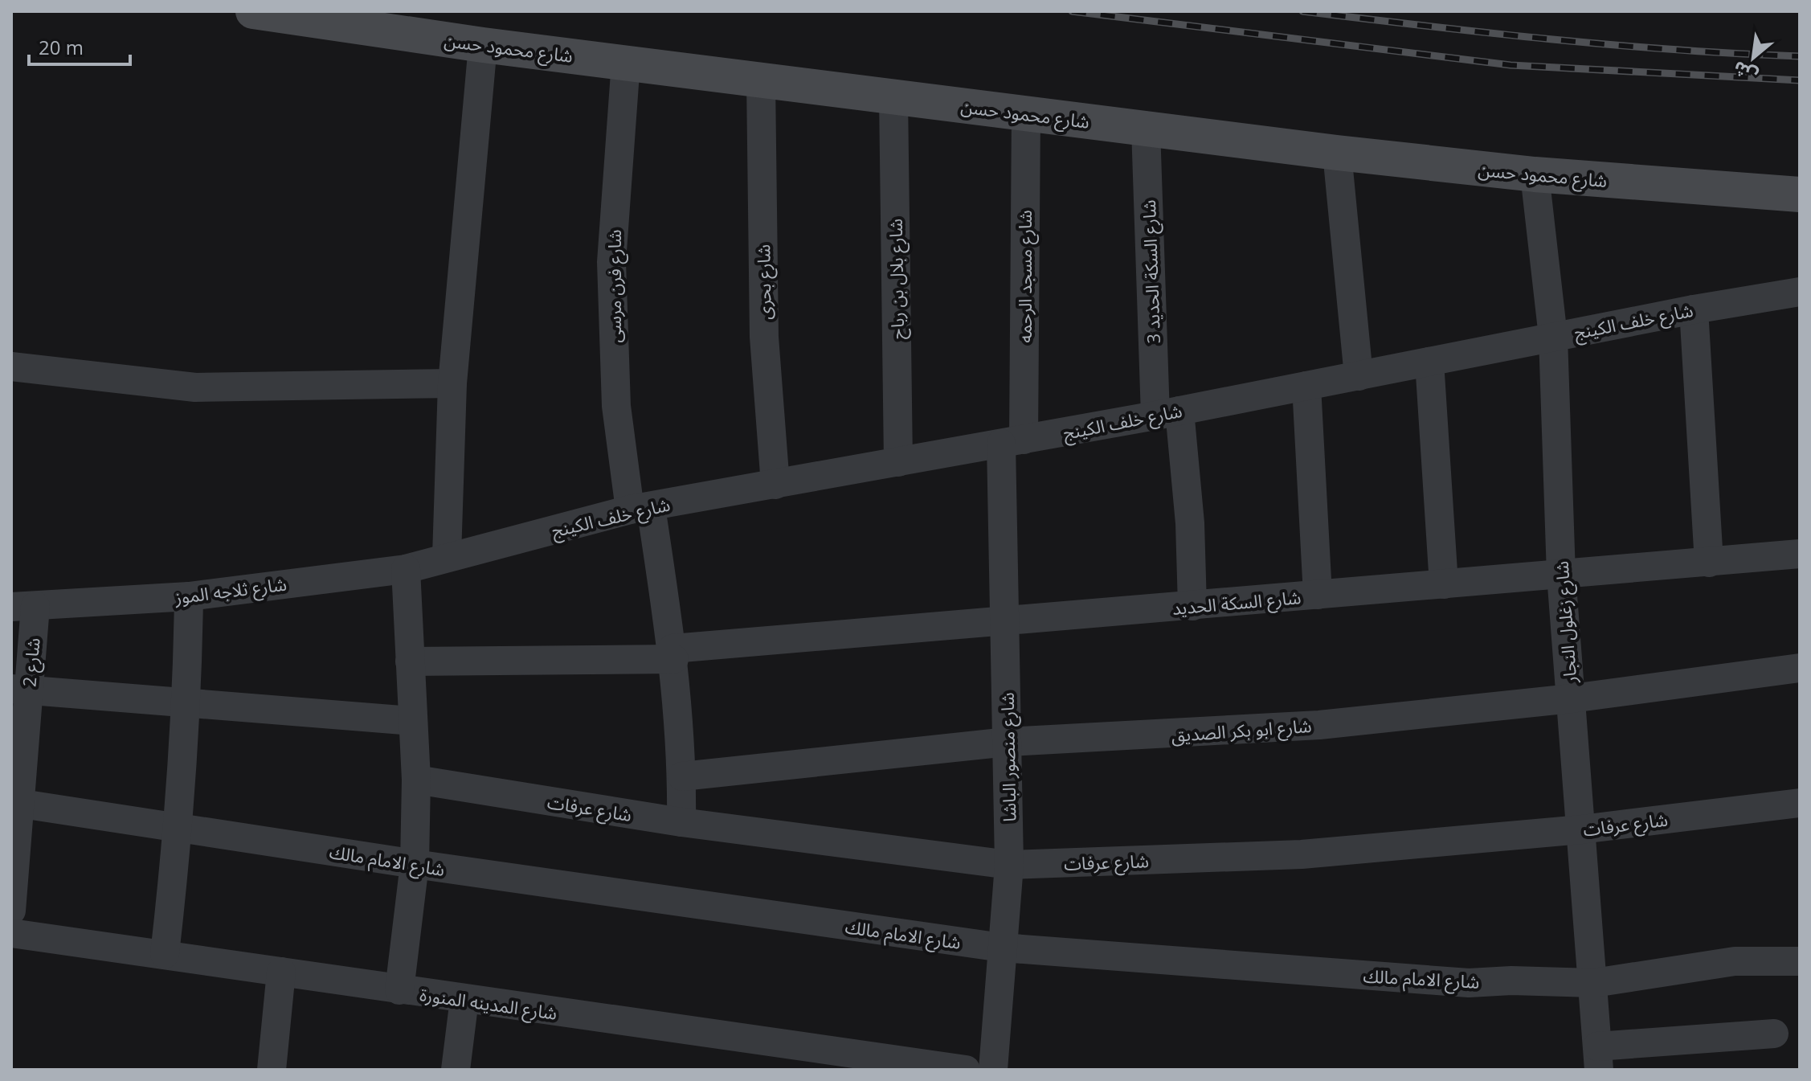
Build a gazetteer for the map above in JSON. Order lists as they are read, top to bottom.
{
  "streets": {
    "street": [
      "شارع محمود حسن",
      "شارع السكة الحديد 3",
      "شارع مسجد الرحمه",
      "شارع بلال بن رباح",
      "شارع بحرى",
      "شارع فرن مرسى",
      "شارع خلف الكينج",
      "شارع ثلاجه الموز",
      "شارع السكة الحديد",
      "شارع زغلول النجار",
      "شارع 2",
      "شارع ابو بكر الصديق",
      "شارع منصور الباشا",
      "شارع عرفات",
      "شارع الامام مالك",
      "شارع المدينه المنورة"
    ]
  },
  "crossings": [
    ["شارع محمود حسن", "شارع السكة الحديد 3"],
    ["شارع محمود حسن", "شارع مسجد الرحمه"],
    ["شارع محمود حسن", "شارع بلال بن رباح"],
    ["شارع محمود حسن", "شارع بحرى"],
    ["شارع محمود حسن", "شارع فرن مرسى"],
    ["شارع محمود حسن", "شارع زغلول النجار"],
    ["شارع السكة الحديد 3", "شارع خلف الكينج"],
    ["شارع السكة الحديد 3", "شارع السكة الحديد"],
    ["شارع مسجد الرحمه", "شارع خلف الكينج"],
    ["شارع مسجد الرحمه", "شارع منصور الباشا"],
    ["شارع بلال بن رباح", "شارع خلف الكينج"],
    ["شارع بحرى", "شارع خلف الكينج"],
    ["شارع فرن مرسى", "شارع خلف الكينج"],
    ["شارع فرن مرسى", "شارع السكة الحديد"],
    ["شارع فرن مرسى", "شارع ابو بكر الصديق"],
    ["شارع فرن مرسى", "شارع عرفات"],
    ["شارع خلف الكينج", "شارع ثلاجه الموز"],
    ["شارع خلف الكينج", "شارع زغلول النجار"],
    ["شارع خلف الكينج", "شارع منصور الباشا"],
    ["شارع ثلاجه الموز", "شارع 2"],
    ["شارع السكة الحديد", "شارع زغلول النجار"],
    ["شارع السكة الحديد", "شارع منصور الباشا"],
    ["شارع زغلول النجار", "شارع ابو بكر الصديق"],
    ["شارع زغلول النجار", "شارع عرفات"],
    ["شارع زغلول النجار", "شارع الامام مالك"],
    ["شارع 2", "شارع الامام مالك"],
    ["شارع ابو بكر الصديق", "شارع منصور الباشا"],
    ["شارع منصور الباشا", "شارع عرفات"],
    ["شارع منصور الباشا", "شارع الامام مالك"]
  ],
  "scale_bar": "20 m",
  "north": "bottom left"
}
